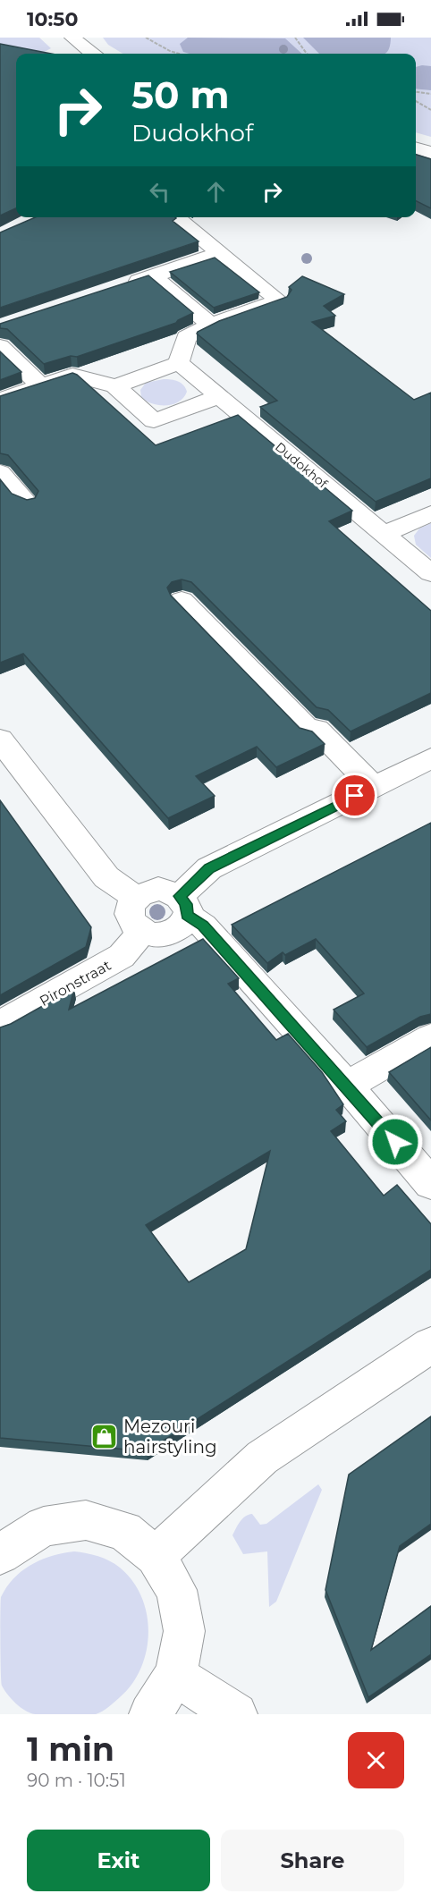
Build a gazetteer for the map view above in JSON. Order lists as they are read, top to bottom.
{
  "streets": {
    "street": ["Dudokhof", "Pironstraat"]
  },
  "places": {
    "shop": ["Mezouri hairstyling"]
  },
  "page": {
    "status": "10:50",
    "turn": ["50 m", "Dudokhof"],
    "heading": ["1 min", "90 m · 10:51"],
    "buttons": ["Exit", "Share"]
  }
}
